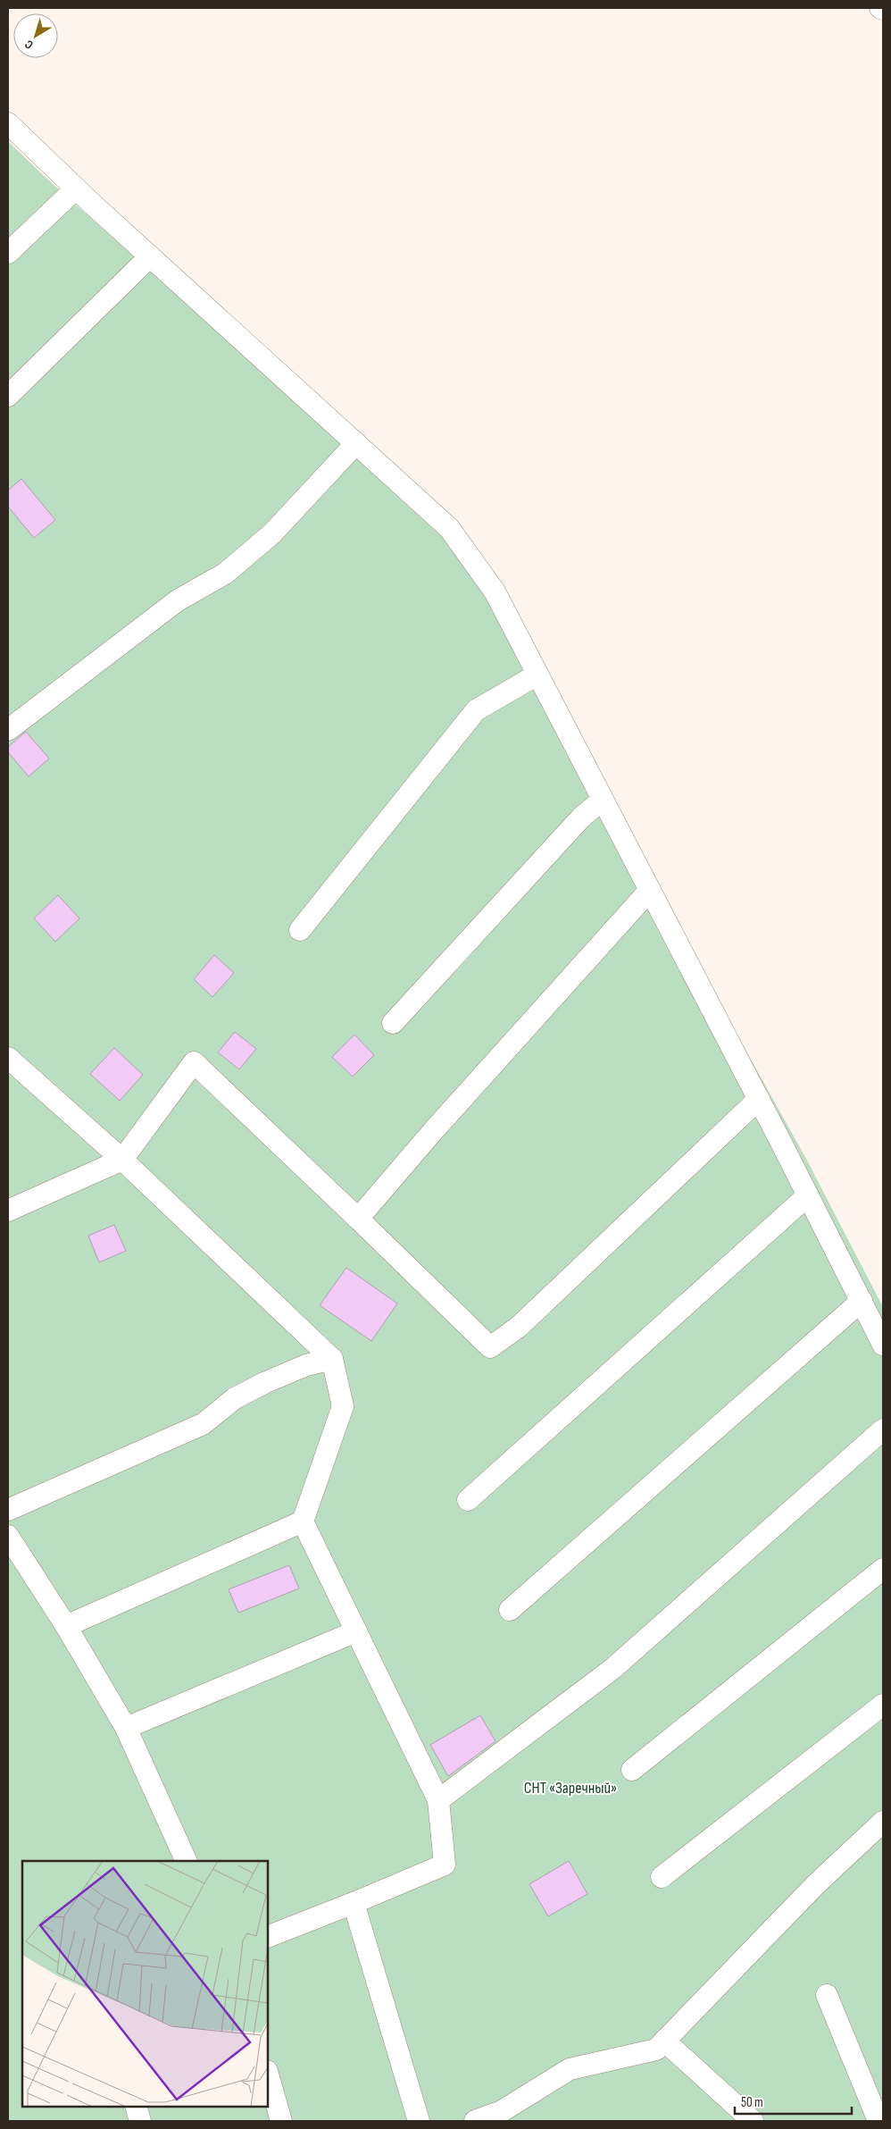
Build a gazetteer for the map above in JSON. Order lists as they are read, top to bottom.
{
  "parks": ["СНТ «Заречный»"],
  "scale_bar": "50 m",
  "north": "bottom left"
}
